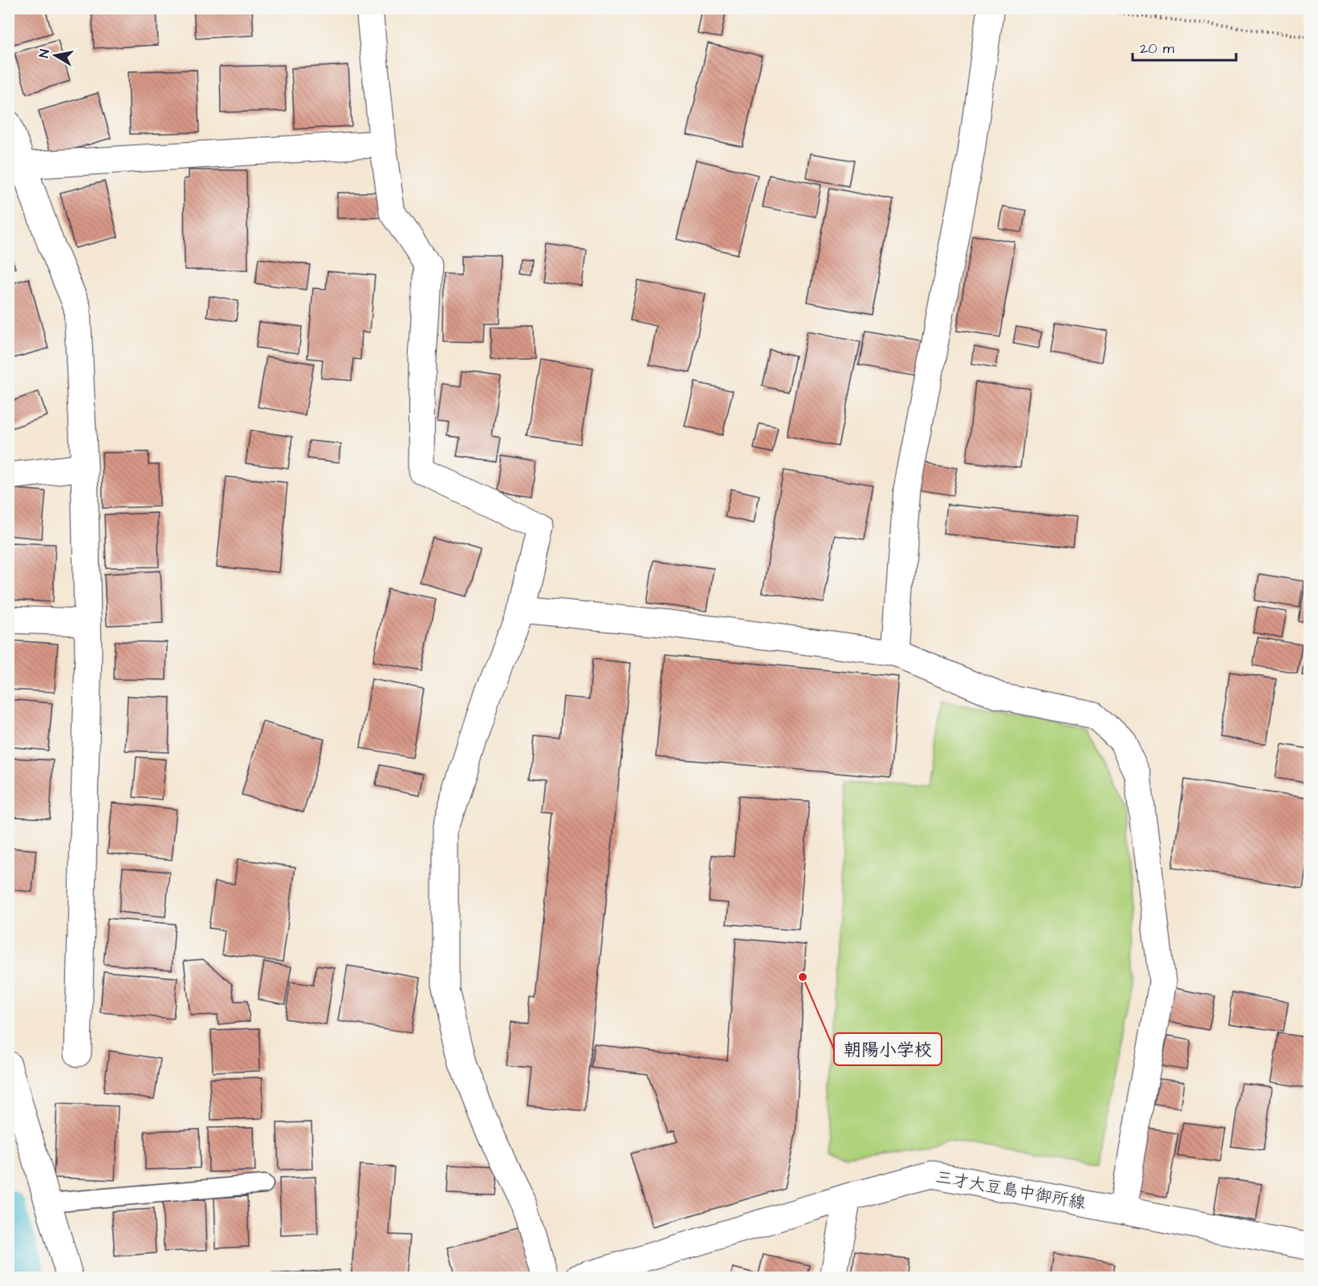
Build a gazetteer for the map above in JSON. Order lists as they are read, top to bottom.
{
  "streets": {
    "street": ["三才大豆島中御所線"]
  },
  "places": ["朝陽小学校"],
  "scale_bar": "20 m",
  "north": "left"
}
